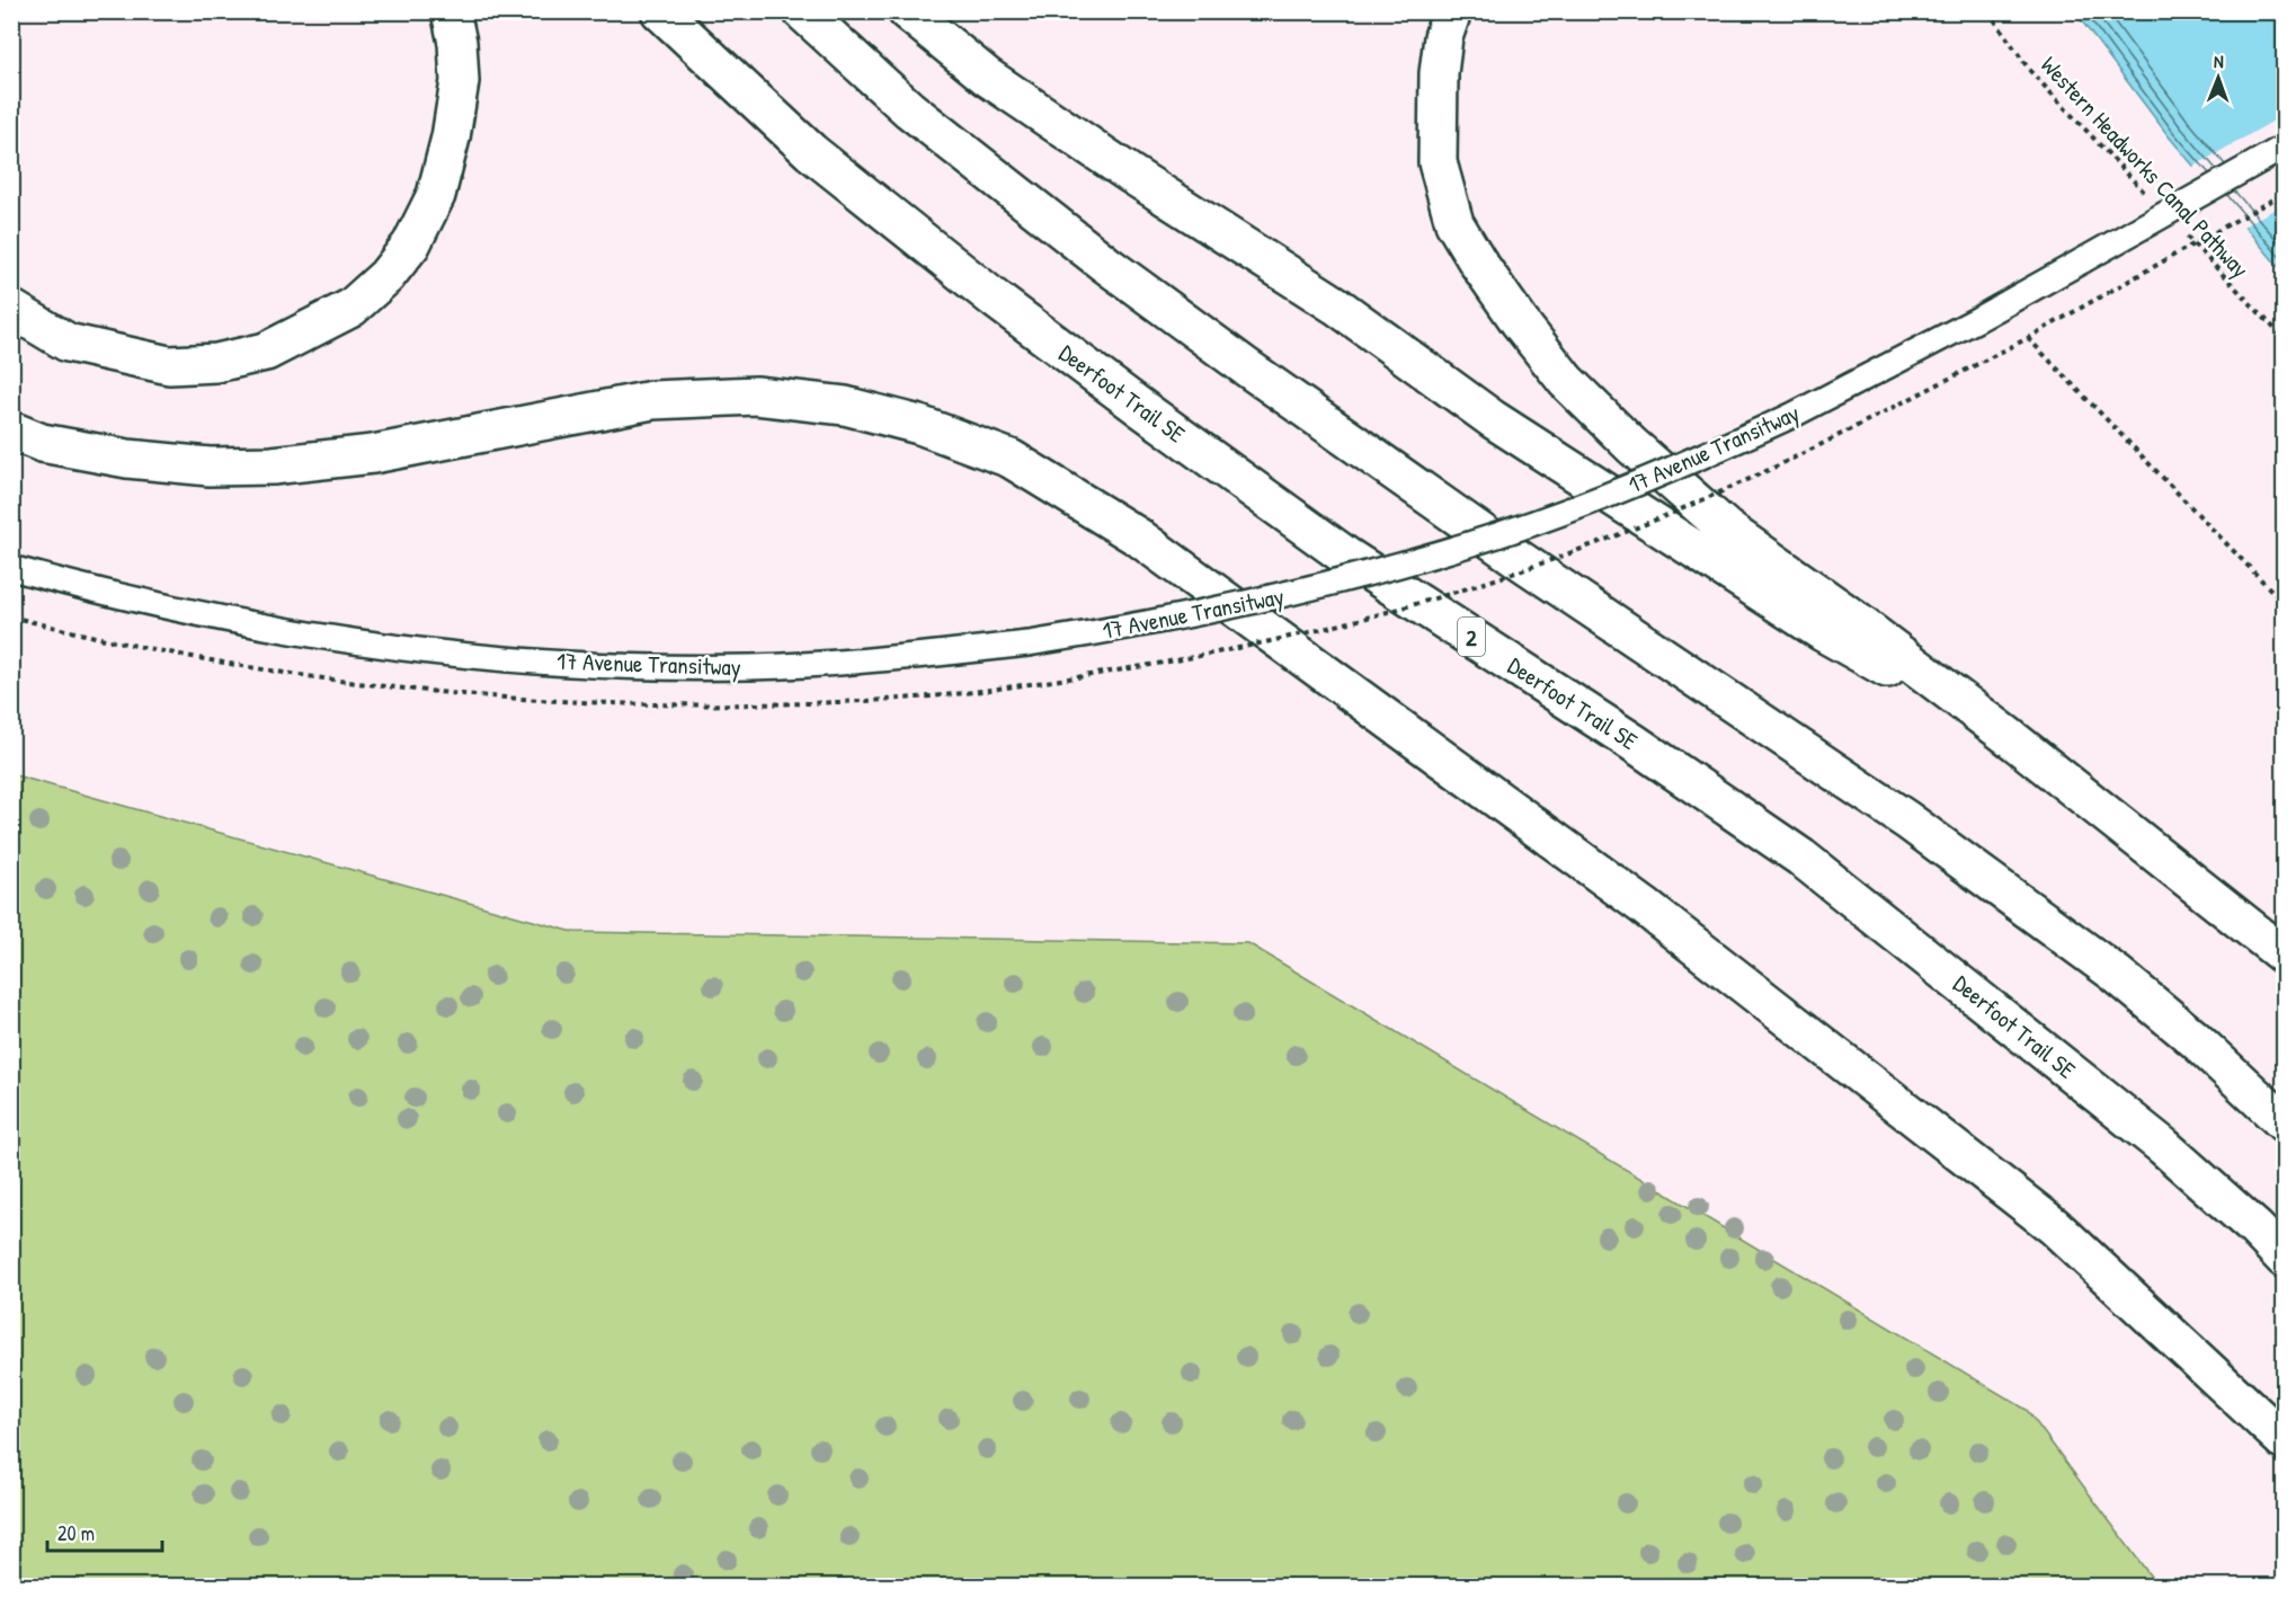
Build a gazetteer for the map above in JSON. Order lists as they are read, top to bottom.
{
  "streets": {
    "highway": ["Deerfoot Trail SE", "2"],
    "lane": ["17 Avenue Transitway"],
    "path": ["Western Headworks Canal Pathway"]
  },
  "scale_bar": "20 m",
  "north": "top"
}
